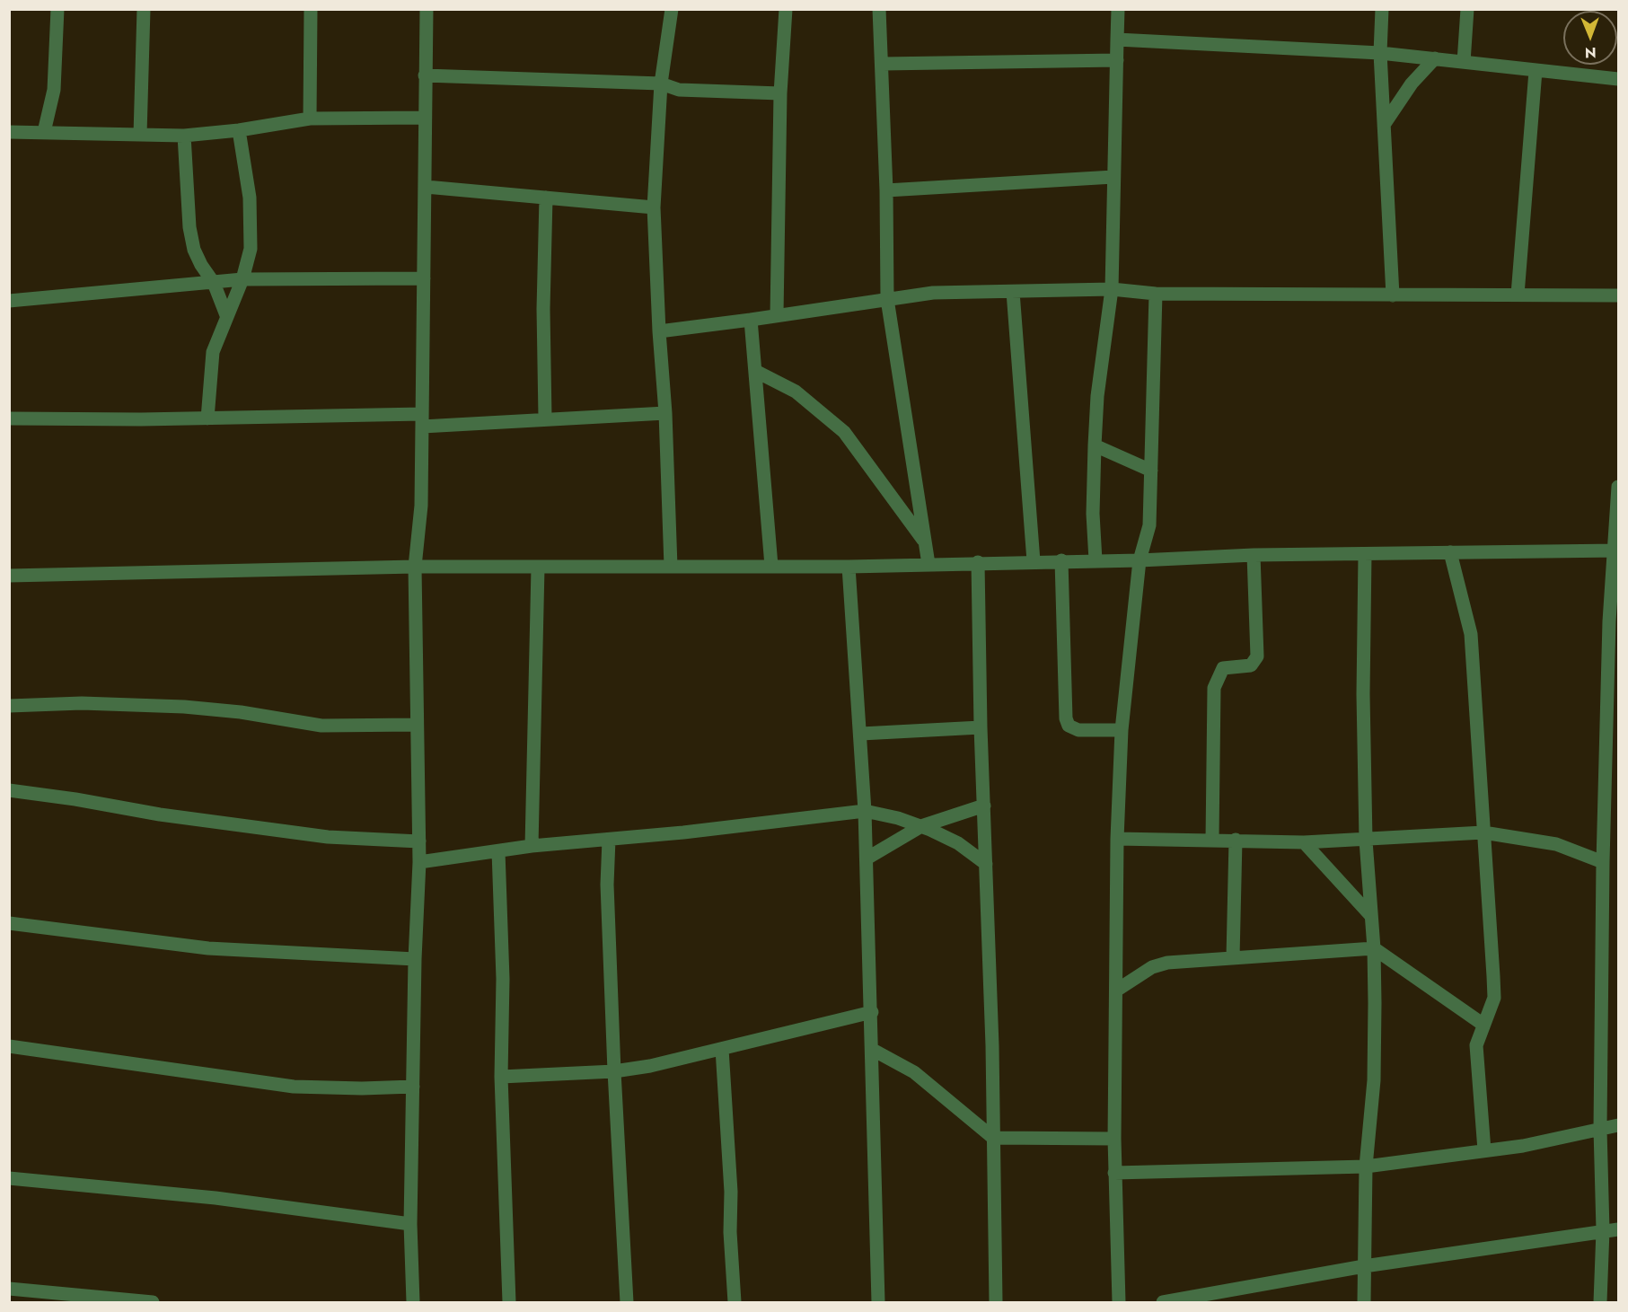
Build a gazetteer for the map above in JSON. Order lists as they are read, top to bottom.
{
  "north": "bottom"
}
